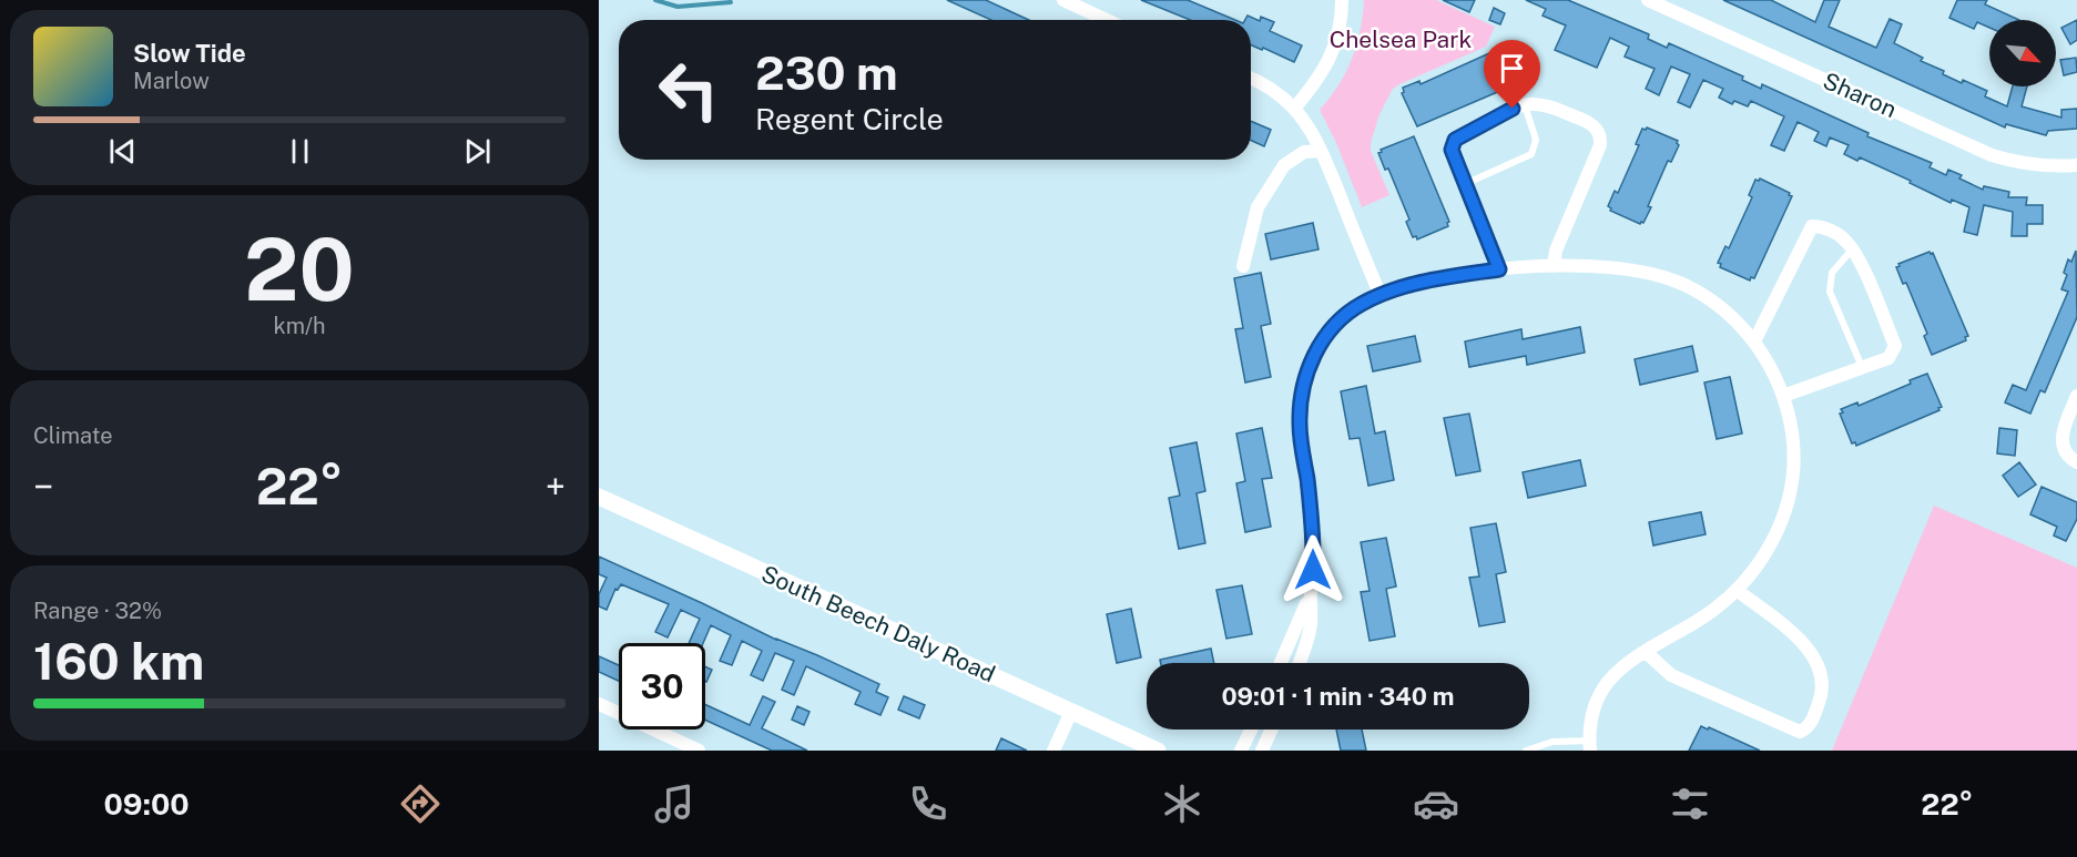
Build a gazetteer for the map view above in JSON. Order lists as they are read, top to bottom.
{
  "streets": {
    "street": ["Sharon", "South Beech Daly Road"]
  },
  "parks": ["Chelsea Park"],
  "north": "bottom right",
  "page": {
    "turn": ["230 m", "Regent Circle"],
    "song": ["Slow Tide", "Marlow"],
    "tile": [
      ["20", "km/h"],
      "Climate",
      ["Range · 32%", "160 km"]
    ],
    "heat": ["−", "22°", "+"],
    "limit": "30",
    "trip": "09:01 · 1 min · 340 m",
    "tabs": ["09:00", "22°"]
  }
}
